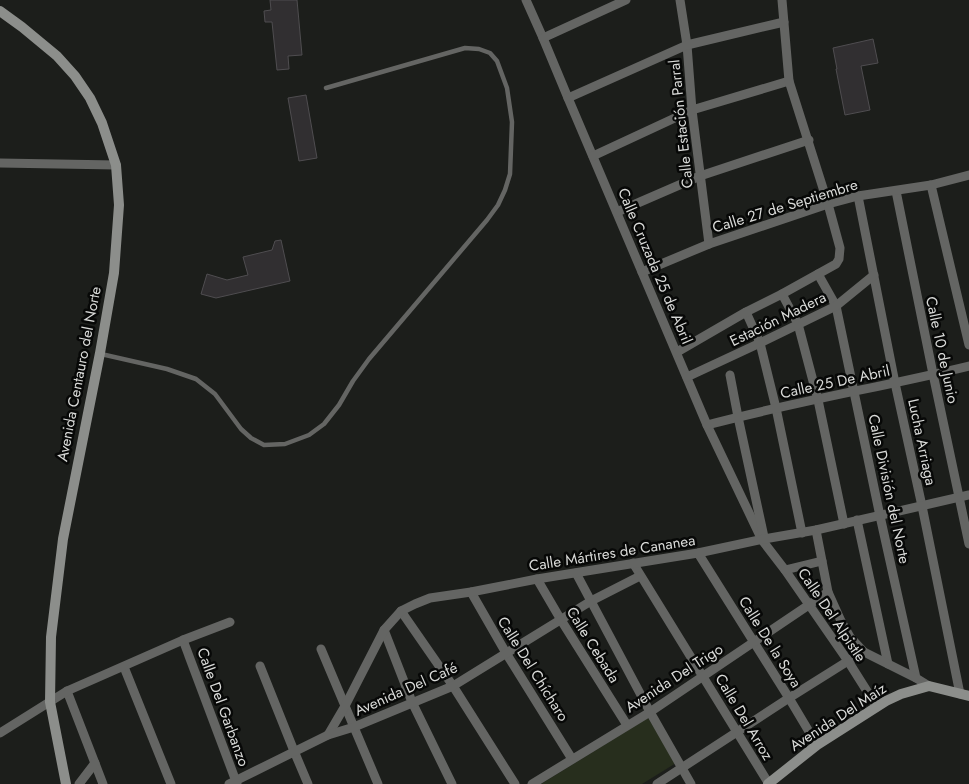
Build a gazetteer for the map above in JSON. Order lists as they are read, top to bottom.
{
  "streets": {
    "main road": ["Avenida Centauro del Norte", "Avenida Del Maíz"],
    "street": [
      "Calle Estación Parral",
      "Calle 27 de Septiembre",
      "Calle Cruzada 25 de Abril",
      "Estación Madera",
      "Calle 10 de Junio",
      "Calle 25 De Abril",
      "Lucha Arriaga",
      "Calle División del Norte",
      "Calle Mártires de Cananea",
      "Calle Del Alpistle",
      "Calle De la Soya",
      "Calle Cebada",
      "Calle Del Chícharo",
      "Avenida Del Trigo",
      "Avenida Del Café",
      "Calle Del Garbanzo",
      "Calle Del Arroz"
    ]
  },
  "crossings": [
    ["Calle Estación Parral", "Calle 27 de Septiembre"],
    ["Calle 27 de Septiembre", "Calle Cruzada 25 de Abril"],
    ["Calle 27 de Septiembre", "Calle 10 de Junio"],
    ["Calle 27 de Septiembre", "Lucha Arriaga"],
    ["Calle Cruzada 25 de Abril", "Estación Madera"],
    ["Calle Cruzada 25 de Abril", "Calle 25 De Abril"],
    ["Calle Cruzada 25 de Abril", "Calle Mártires de Cananea"],
    ["Calle Cruzada 25 de Abril", "Calle Del Alpistle"],
    ["Estación Madera", "Lucha Arriaga"],
    ["Estación Madera", "Calle División del Norte"],
    ["Calle 10 de Junio", "Calle 25 De Abril"],
    ["Calle 10 de Junio", "Calle Mártires de Cananea"],
    ["Calle 25 De Abril", "Lucha Arriaga"],
    ["Calle 25 De Abril", "Calle División del Norte"],
    ["Lucha Arriaga", "Calle Mártires de Cananea"],
    ["Calle División del Norte", "Calle Mártires de Cananea"],
    ["Calle Mártires de Cananea", "Calle Del Alpistle"],
    ["Calle Mártires de Cananea", "Calle De la Soya"],
    ["Calle Mártires de Cananea", "Calle Cebada"],
    ["Calle Mártires de Cananea", "Calle Del Chícharo"],
    ["Calle Mártires de Cananea", "Avenida Del Café"],
    ["Calle Mártires de Cananea", "Calle Del Arroz"],
    ["Calle Del Alpistle", "Avenida Del Trigo"],
    ["Calle Del Alpistle", "Avenida Del Maíz"],
    ["Calle De la Soya", "Avenida Del Trigo"],
    ["Calle De la Soya", "Avenida Del Maíz"],
    ["Calle Cebada", "Avenida Del Trigo"],
    ["Calle Cebada", "Avenida Del Café"],
    ["Calle Del Chícharo", "Avenida Del Trigo"],
    ["Calle Del Chícharo", "Avenida Del Café"],
    ["Avenida Del Trigo", "Calle Del Arroz"],
    ["Avenida Del Café", "Calle Del Garbanzo"],
    ["Avenida Del Café", "Calle Del Arroz"],
    ["Calle Del Arroz", "Avenida Del Maíz"]
  ]
}
